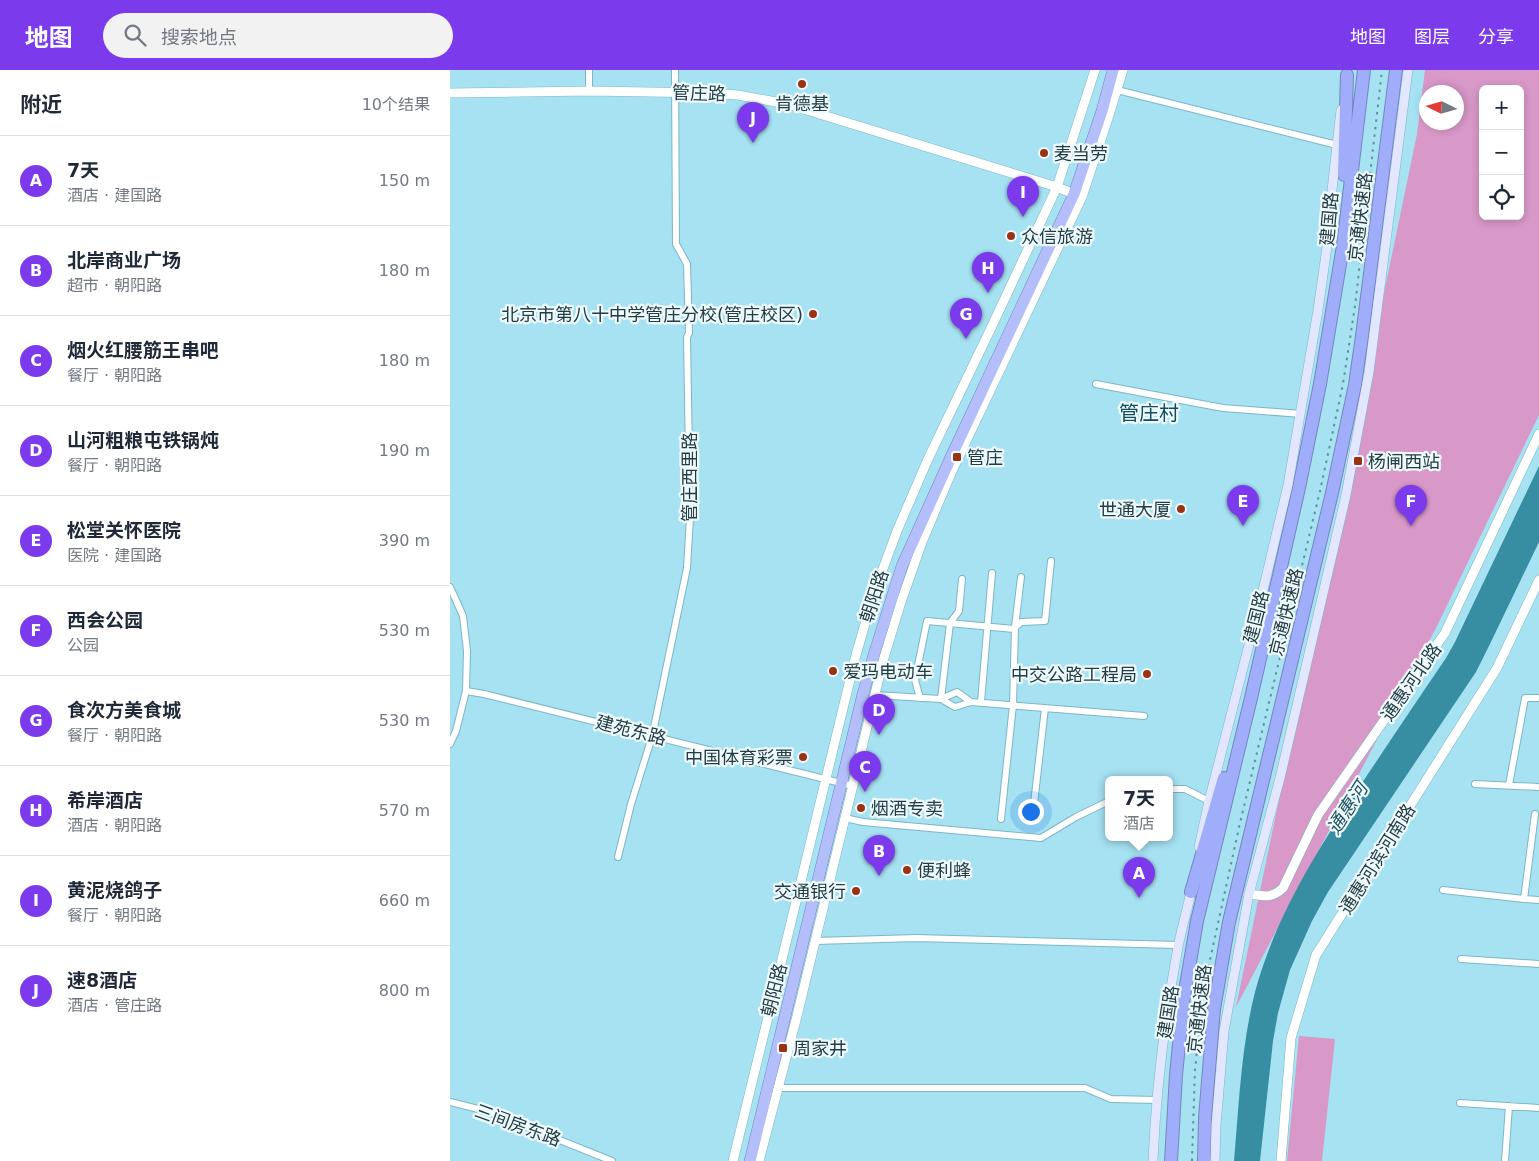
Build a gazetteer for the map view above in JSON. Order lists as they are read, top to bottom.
{
  "streets": {
    "highway": ["京通快速路", "朝阳路"],
    "main road": ["建国路"],
    "street": [
      "管庄路",
      "管庄西里路",
      "通惠河北路",
      "建苑东路",
      "通惠河滨河南路",
      "三间房东路"
    ]
  },
  "crossings": [
    ["管庄路", "管庄西里路"],
    ["管庄路", "朝阳路"],
    ["管庄西里路", "建苑东路"],
    ["朝阳路", "建苑东路"]
  ],
  "districts": ["管庄村"],
  "water": ["通惠河"],
  "places": {
    "other": [
      "肯德基",
      "麦当劳",
      "众信旅游",
      "北京市第八十中学管庄分校(管庄校区)",
      "世通大厦",
      "爱玛电动车",
      "中交公路工程局",
      "中国体育彩票",
      "烟酒专卖",
      "便利蜂",
      "交通银行"
    ],
    "transit": ["管庄", "杨闸西站", "周家井"]
  },
  "north": "left",
  "page": {
    "header": "地图",
    "search": "搜索地点",
    "nav": ["地图", "图层", "分享"],
    "heading": ["附近", "10个结果"],
    "map_buttons": ["+", "−"],
    "pins": [
      "J",
      "I",
      "H",
      "G",
      "E",
      "F",
      "D",
      "C",
      "B",
      "A"
    ],
    "list": [
      {
        "mark": "A",
        "name": "7天",
        "note": "酒店 · 建国路",
        "value": "150 m"
      },
      {
        "mark": "B",
        "name": "北岸商业广场",
        "note": "超市 · 朝阳路",
        "value": "180 m"
      },
      {
        "mark": "C",
        "name": "烟火红腰筋王串吧",
        "note": "餐厅 · 朝阳路",
        "value": "180 m"
      },
      {
        "mark": "D",
        "name": "山河粗粮屯铁锅炖",
        "note": "餐厅 · 朝阳路",
        "value": "190 m"
      },
      {
        "mark": "E",
        "name": "松堂关怀医院",
        "note": "医院 · 建国路",
        "value": "390 m"
      },
      {
        "mark": "F",
        "name": "西会公园",
        "note": "公园",
        "value": "530 m"
      },
      {
        "mark": "G",
        "name": "食次方美食城",
        "note": "餐厅 · 朝阳路",
        "value": "530 m"
      },
      {
        "mark": "H",
        "name": "希岸酒店",
        "note": "酒店 · 朝阳路",
        "value": "570 m"
      },
      {
        "mark": "I",
        "name": "黄泥烧鸽子",
        "note": "餐厅 · 朝阳路",
        "value": "660 m"
      },
      {
        "mark": "J",
        "name": "速8酒店",
        "note": "酒店 · 管庄路",
        "value": "800 m"
      }
    ],
    "popup": ["7天", "酒店"]
  }
}
